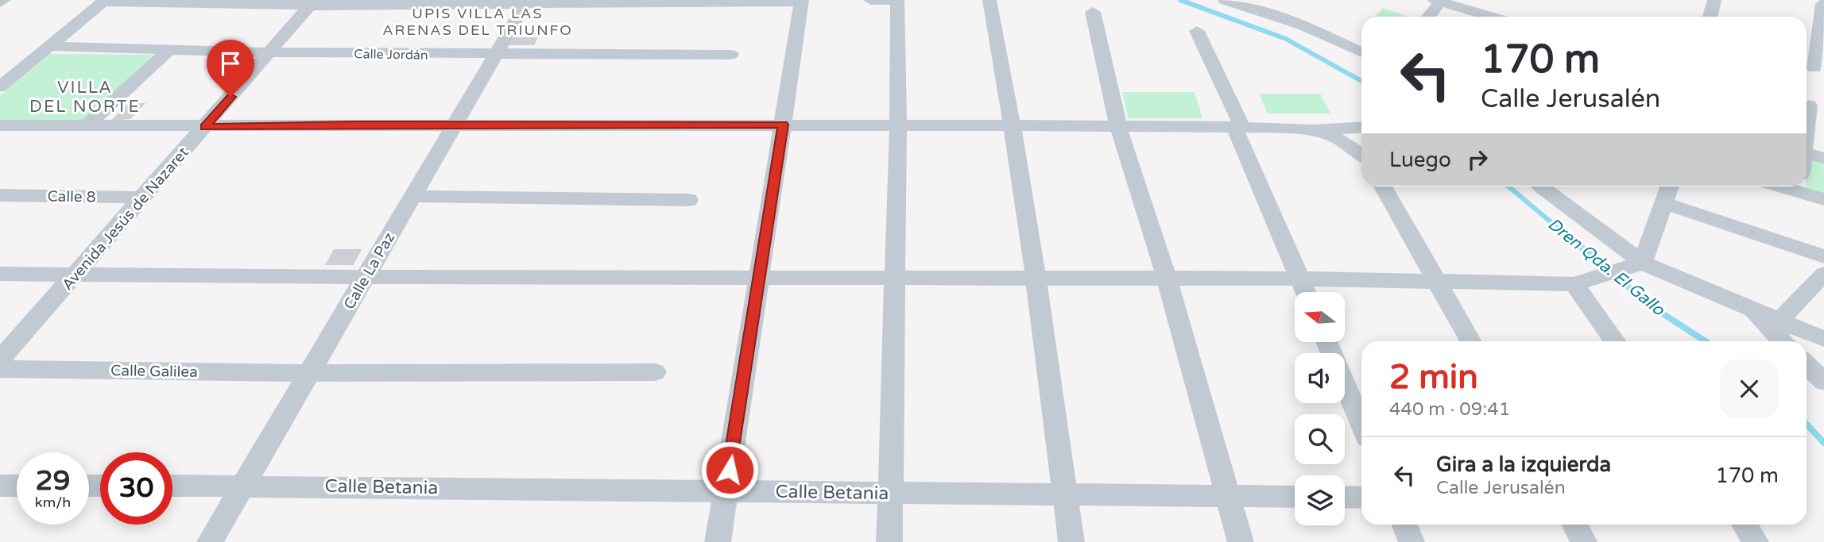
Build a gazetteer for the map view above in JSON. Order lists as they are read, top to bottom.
{
  "streets": {
    "street": [
      "Calle Jordán",
      "Calle 8",
      "Avenida Jesús de Nazaret",
      "Calle La Paz",
      "Calle Galilea",
      "Calle Betania"
    ]
  },
  "crossings": [
    ["Calle Jordán", "Avenida Jesús de Nazaret"],
    ["Calle Jordán", "Calle La Paz"],
    ["Calle 8", "Avenida Jesús de Nazaret"],
    ["Calle La Paz", "Calle Galilea"],
    ["Calle La Paz", "Calle Betania"]
  ],
  "districts": ["UPIS VILLA LAS ARENAS DEL TRIUNFO", "VILLA DEL NORTE"],
  "water": ["Dren Qda. El Gallo"],
  "north": "left",
  "page": {
    "turn": ["170 m", "Calle Jerusalén"],
    "then": "Luego",
    "heading": ["2 min", "440 m · 09:41"],
    "list": [
      {
        "name": "Gira a la izquierda",
        "note": "Calle Jerusalén",
        "value": "170 m"
      }
    ],
    "speed": "29 km/h",
    "limit": "30"
  }
}
